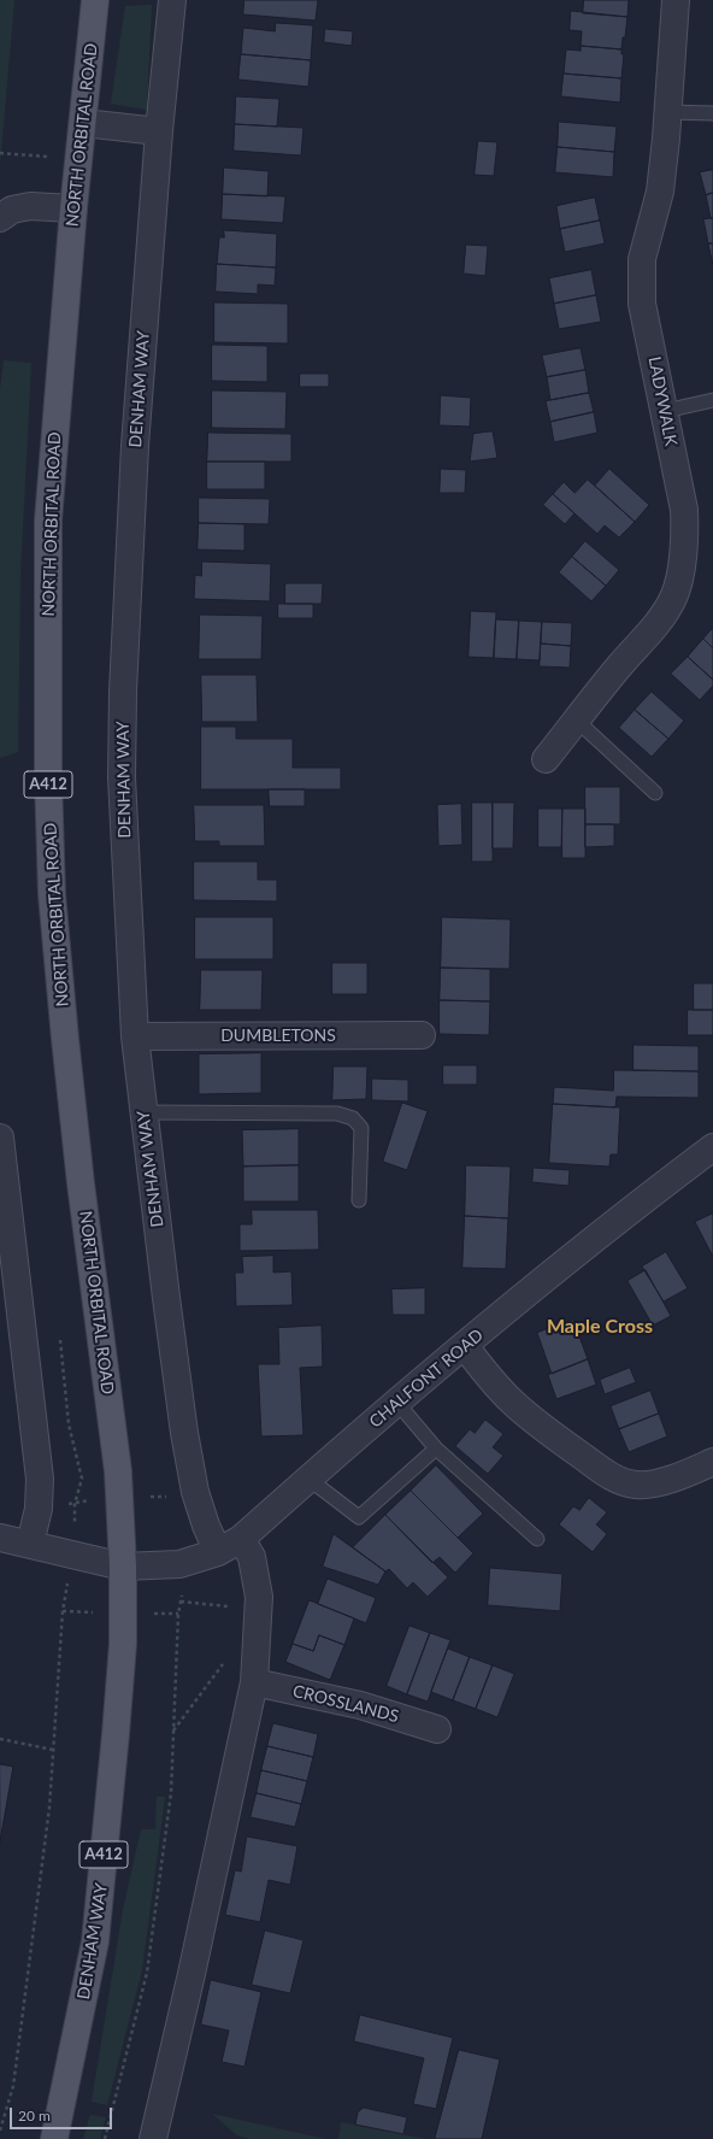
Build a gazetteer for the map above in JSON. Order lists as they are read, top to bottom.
{
  "streets": {
    "main road": ["NORTH ORBITAL ROAD", "DENHAM WAY", "A412"],
    "street": [
      "LADYWALK",
      "DUMBLETONS",
      "CHALFONT ROAD",
      "CROSSLANDS"
    ]
  },
  "crossings": [
    ["NORTH ORBITAL ROAD", "DENHAM WAY"],
    ["NORTH ORBITAL ROAD", "CHALFONT ROAD"],
    ["DENHAM WAY", "DUMBLETONS"],
    ["DENHAM WAY", "CHALFONT ROAD"],
    ["DENHAM WAY", "CROSSLANDS"]
  ],
  "districts": ["Maple Cross"],
  "scale_bar": "20 m"
}
